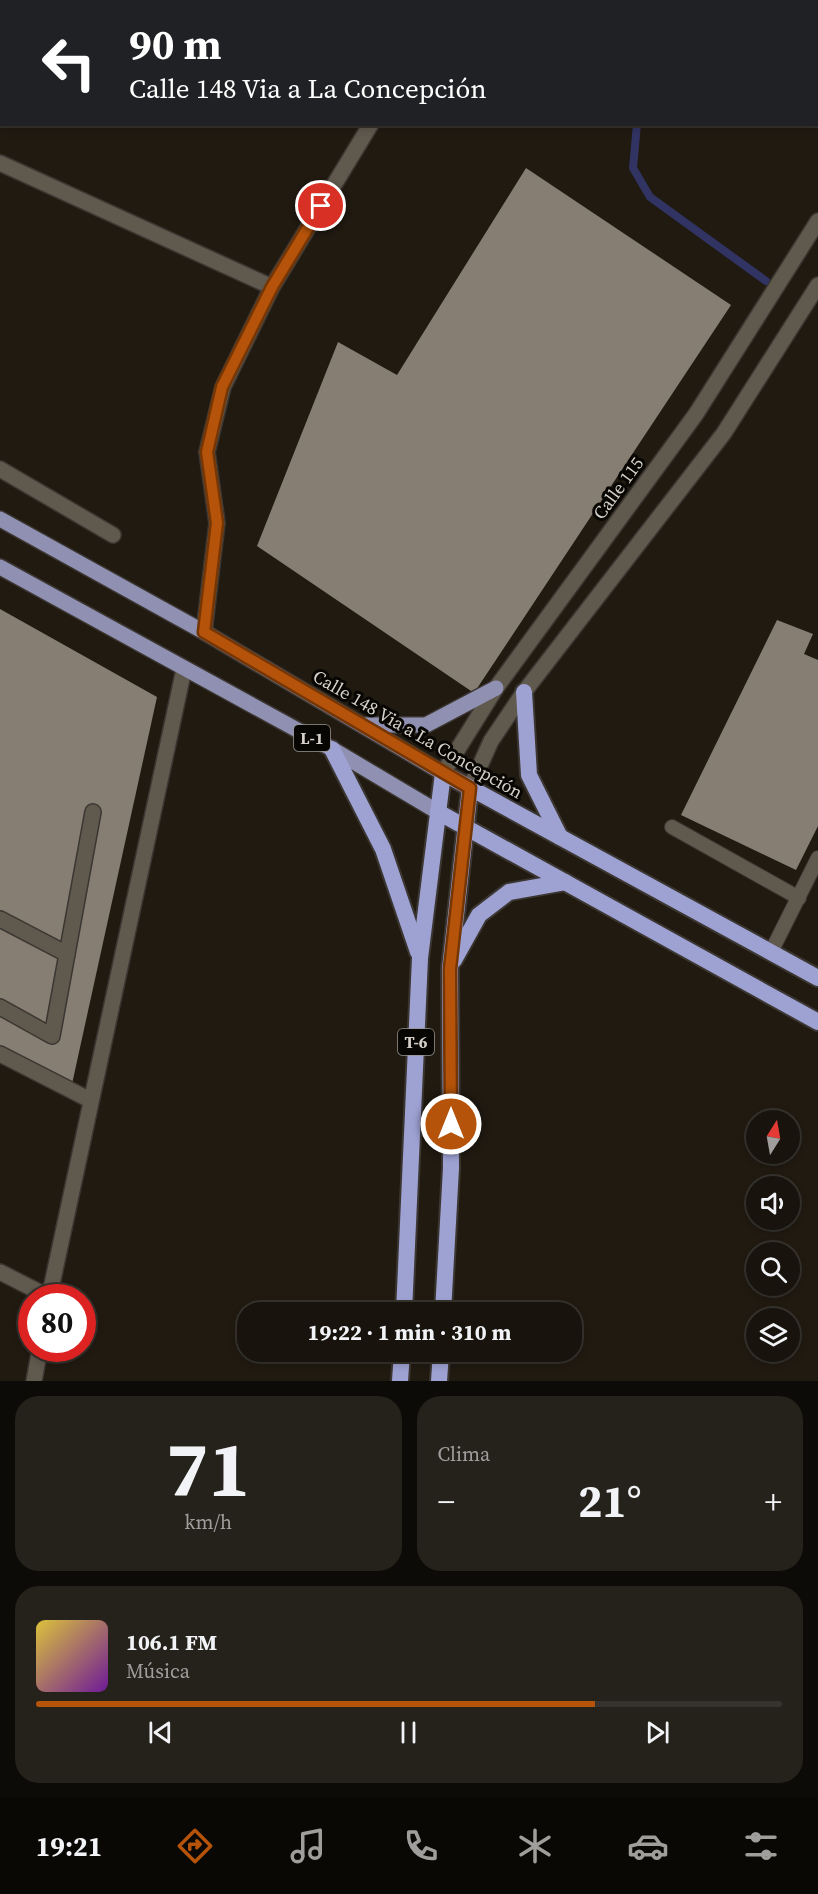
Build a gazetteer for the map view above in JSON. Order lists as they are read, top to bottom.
{
  "streets": {
    "highway": ["Calle 148 Via a La Concepción", "T-6"],
    "main road": ["L-1"],
    "street": ["Calle 115"]
  },
  "crossings": [
    ["Calle 115", "Calle 148 Via a La Concepción"],
    ["Calle 115", "T-6"],
    ["Calle 148 Via a La Concepción", "T-6"],
    ["L-1", "T-6"]
  ],
  "north": "top",
  "page": {
    "turn": ["90 m", "Calle 148 Via a La Concepción"],
    "limit": "80",
    "trip": "19:22 · 1 min · 310 m",
    "tile": [
      ["71", "km/h"],
      "Clima"
    ],
    "heat": ["−", "21°", "+"],
    "song": ["106.1 FM", "Música"],
    "tabs": "19:21"
  }
}
